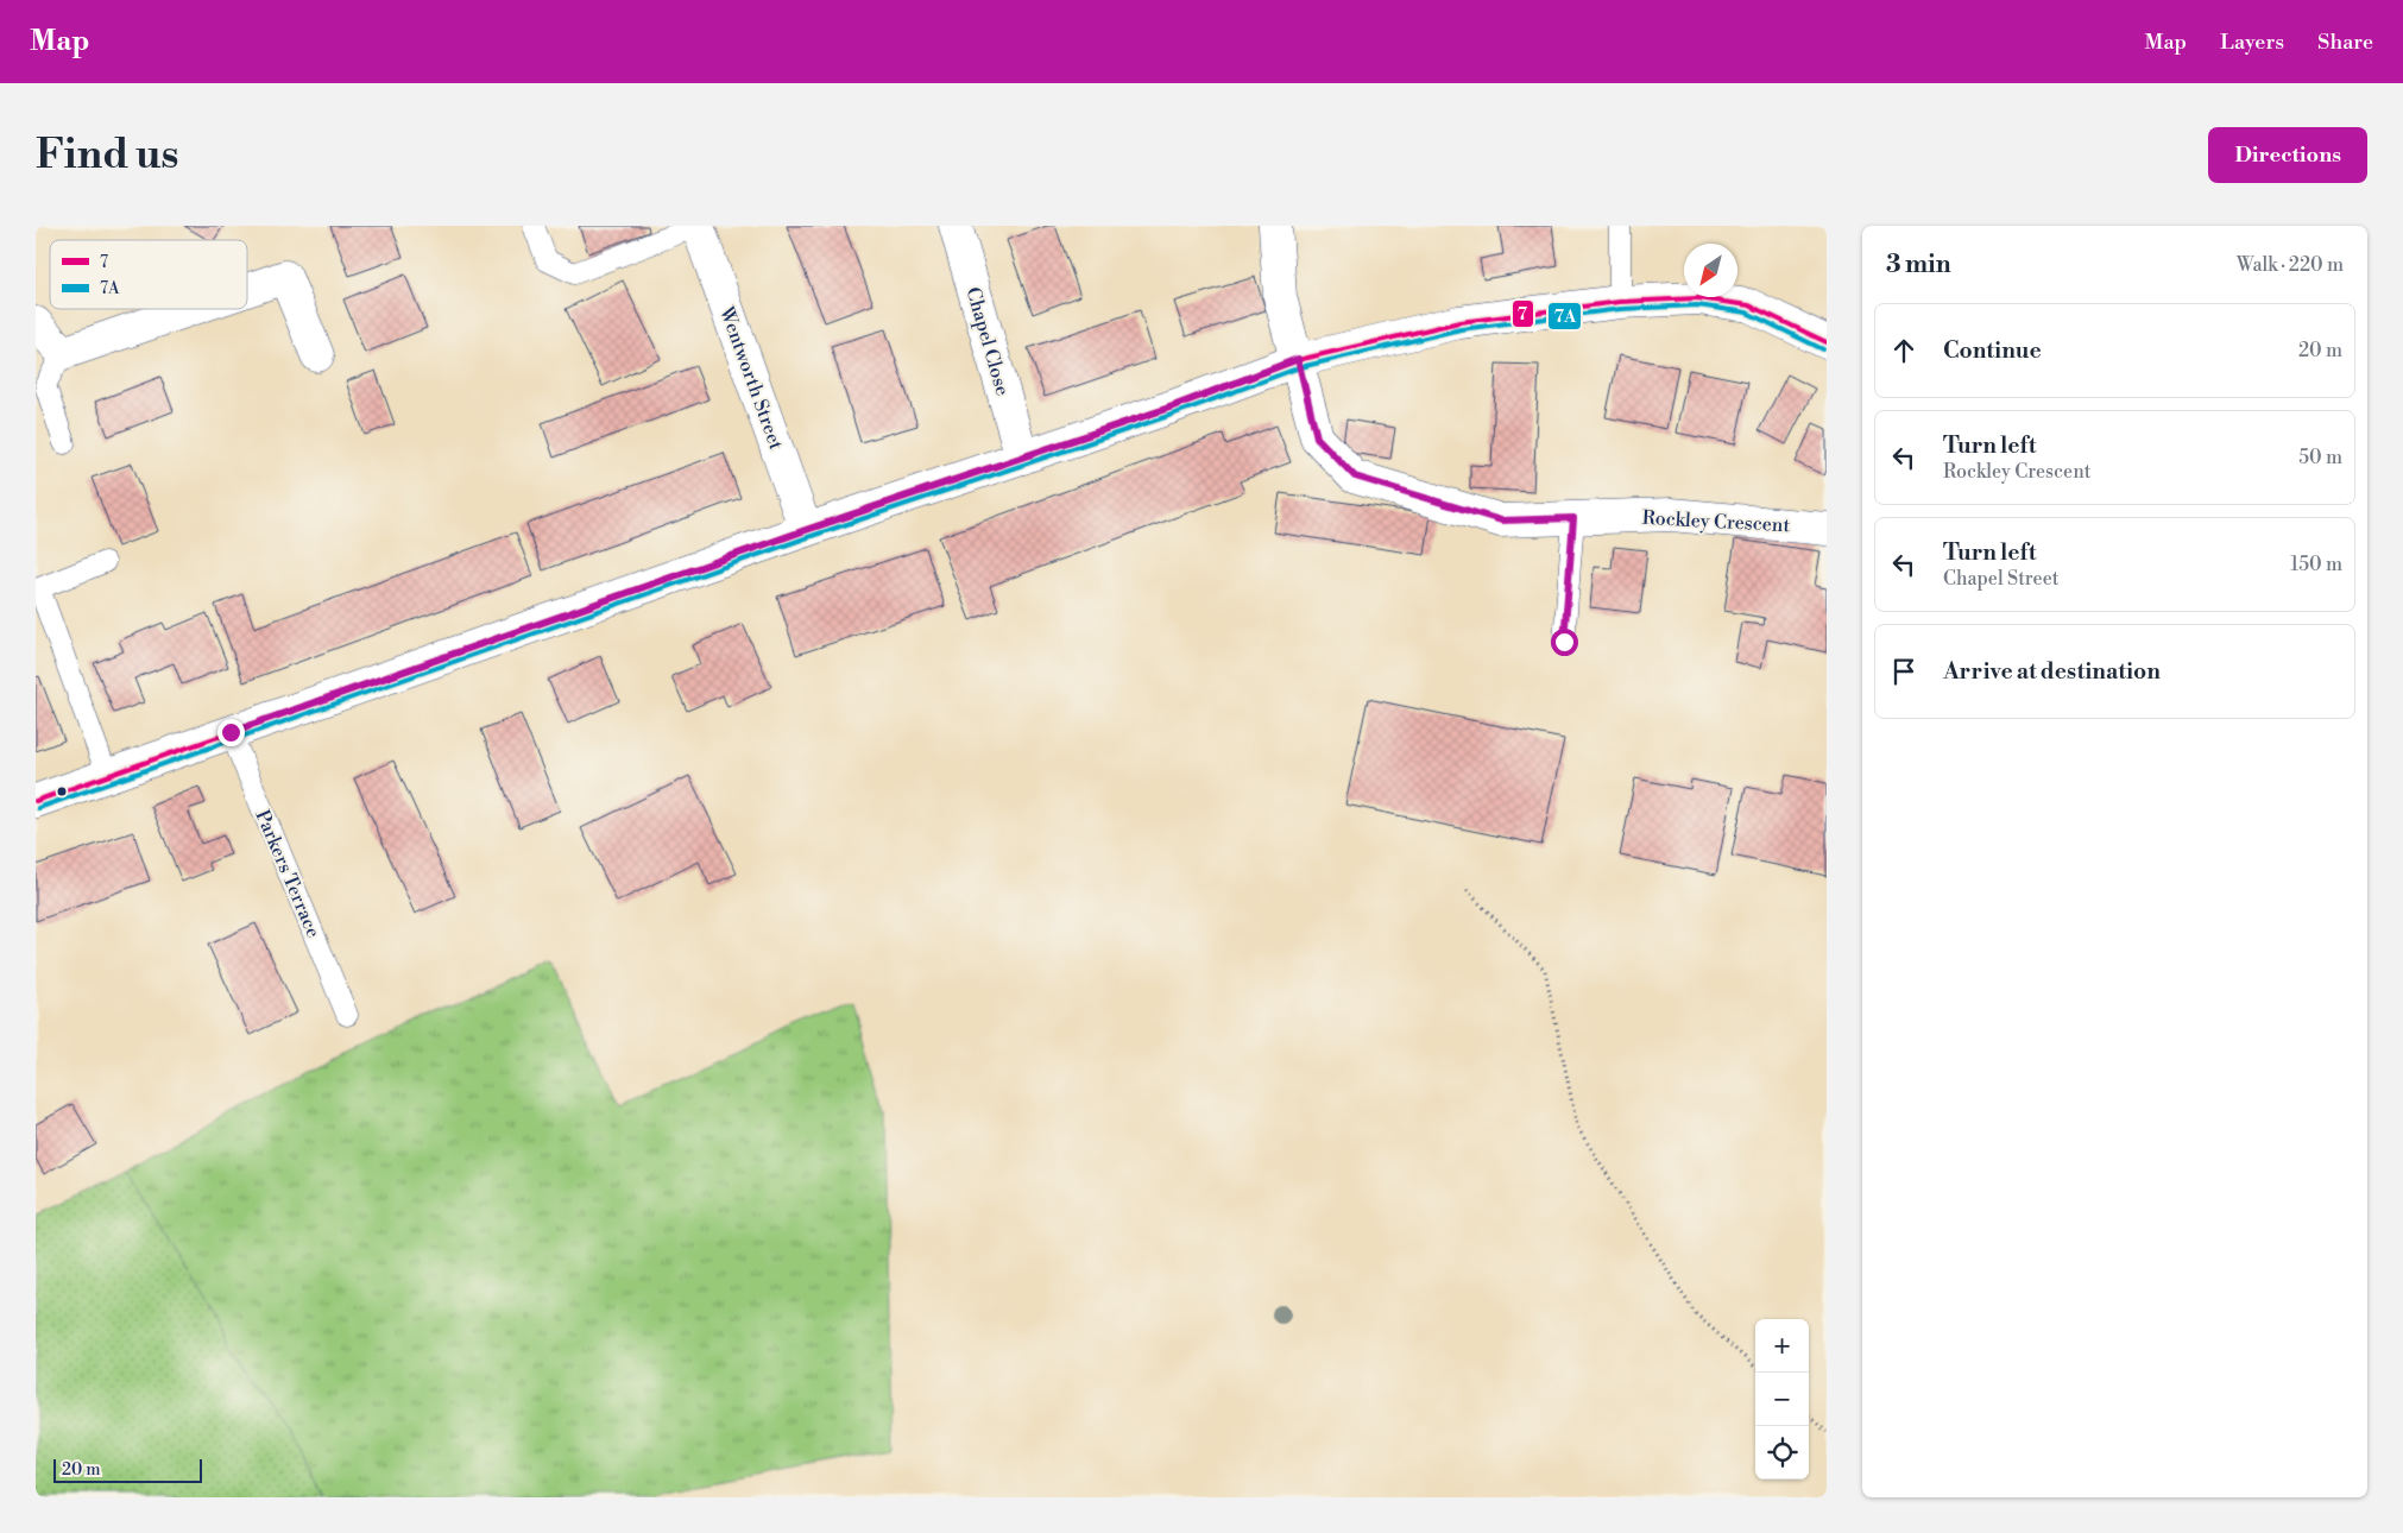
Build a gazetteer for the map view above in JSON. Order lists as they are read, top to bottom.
{
  "streets": {
    "street": ["Chapel Close", "Wentworth Street", "Rockley Crescent"],
    "lane": ["Parkers Terrace"]
  },
  "lines": ["transit line 7", "transit line 7A"],
  "legend": ["7", "7A"],
  "scale_bar": "20 m",
  "north": "bottom left",
  "page": {
    "header": "Map",
    "nav": ["Map", "Layers", "Share"],
    "buttons": "Directions",
    "title": "Find us",
    "heading": ["3 min", "Walk · 220 m"],
    "list": [
      ["Continue", "20 m"],
      ["Turn left", "Rockley Crescent", "50 m"],
      ["Turn left", "Chapel Street", "150 m"],
      "Arrive at destination"
    ],
    "map_buttons": ["+", "−"],
    "scale": "20 m"
  }
}
